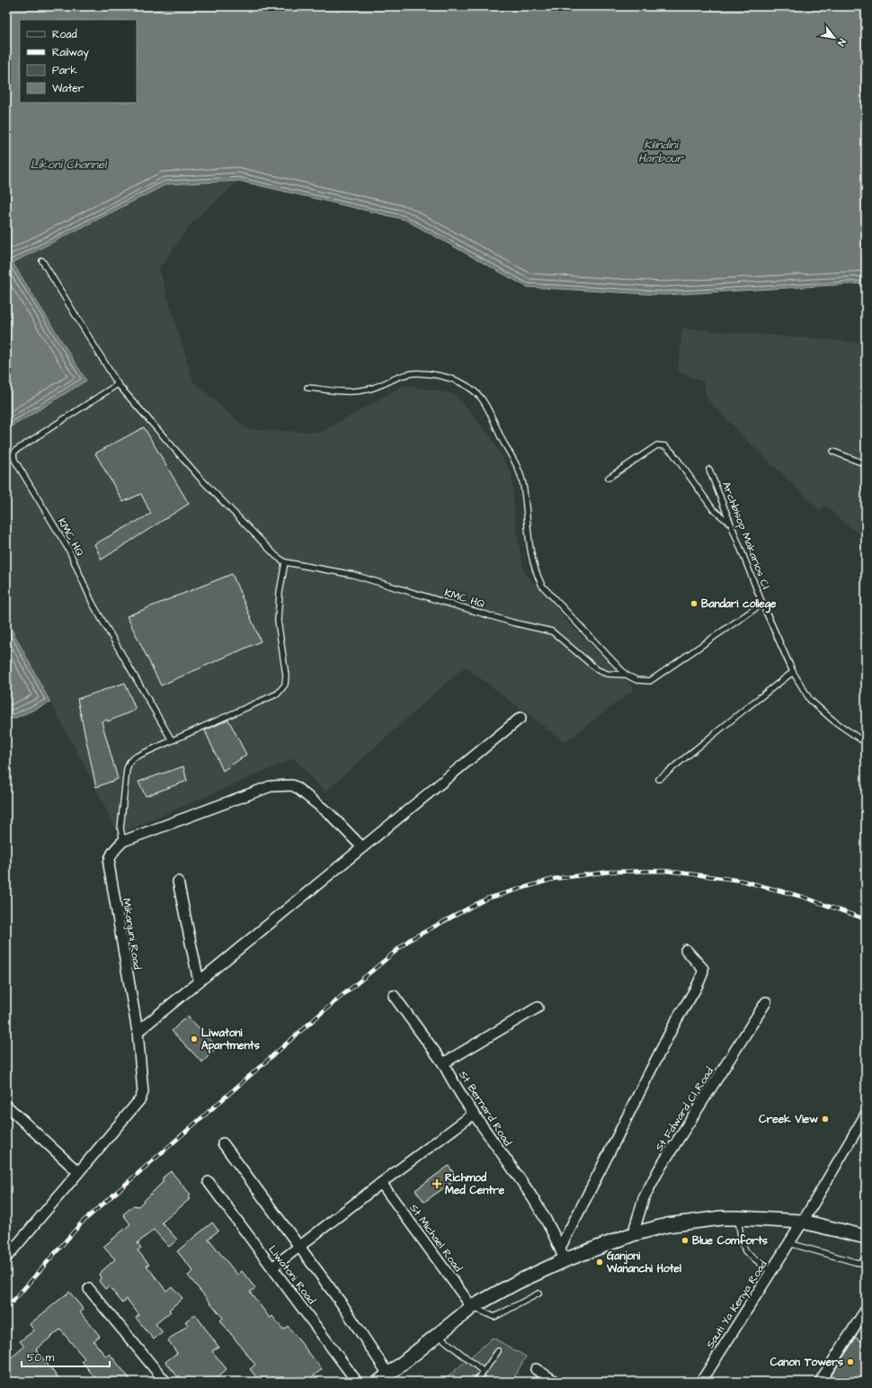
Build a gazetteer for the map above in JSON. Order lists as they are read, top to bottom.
{
  "streets": {
    "street": [
      "Mikanjuni Road",
      "St Bernard Road",
      "St Fdward Cl Road",
      "St Michael Road",
      "Liwatoni Road",
      "Sauti Ya Kenya Road"
    ],
    "lane": ["Archbisop Makarios Cl", "KMC HQ"]
  },
  "water": ["Kilindini Harbour", "Likoni Channel"],
  "places": {
    "other": [
      "Bandari college",
      "Liwatoni Apartments",
      "Creek View",
      "Blue Comforts",
      "Ganjoni Wananchi Hotel",
      "Canon Towers"
    ],
    "health": ["Richmod Med Centre"]
  },
  "legend": [
    "Road",
    "Railway",
    "Park",
    "Water"
  ],
  "scale_bar": "50 m",
  "north": "bottom right"
}
